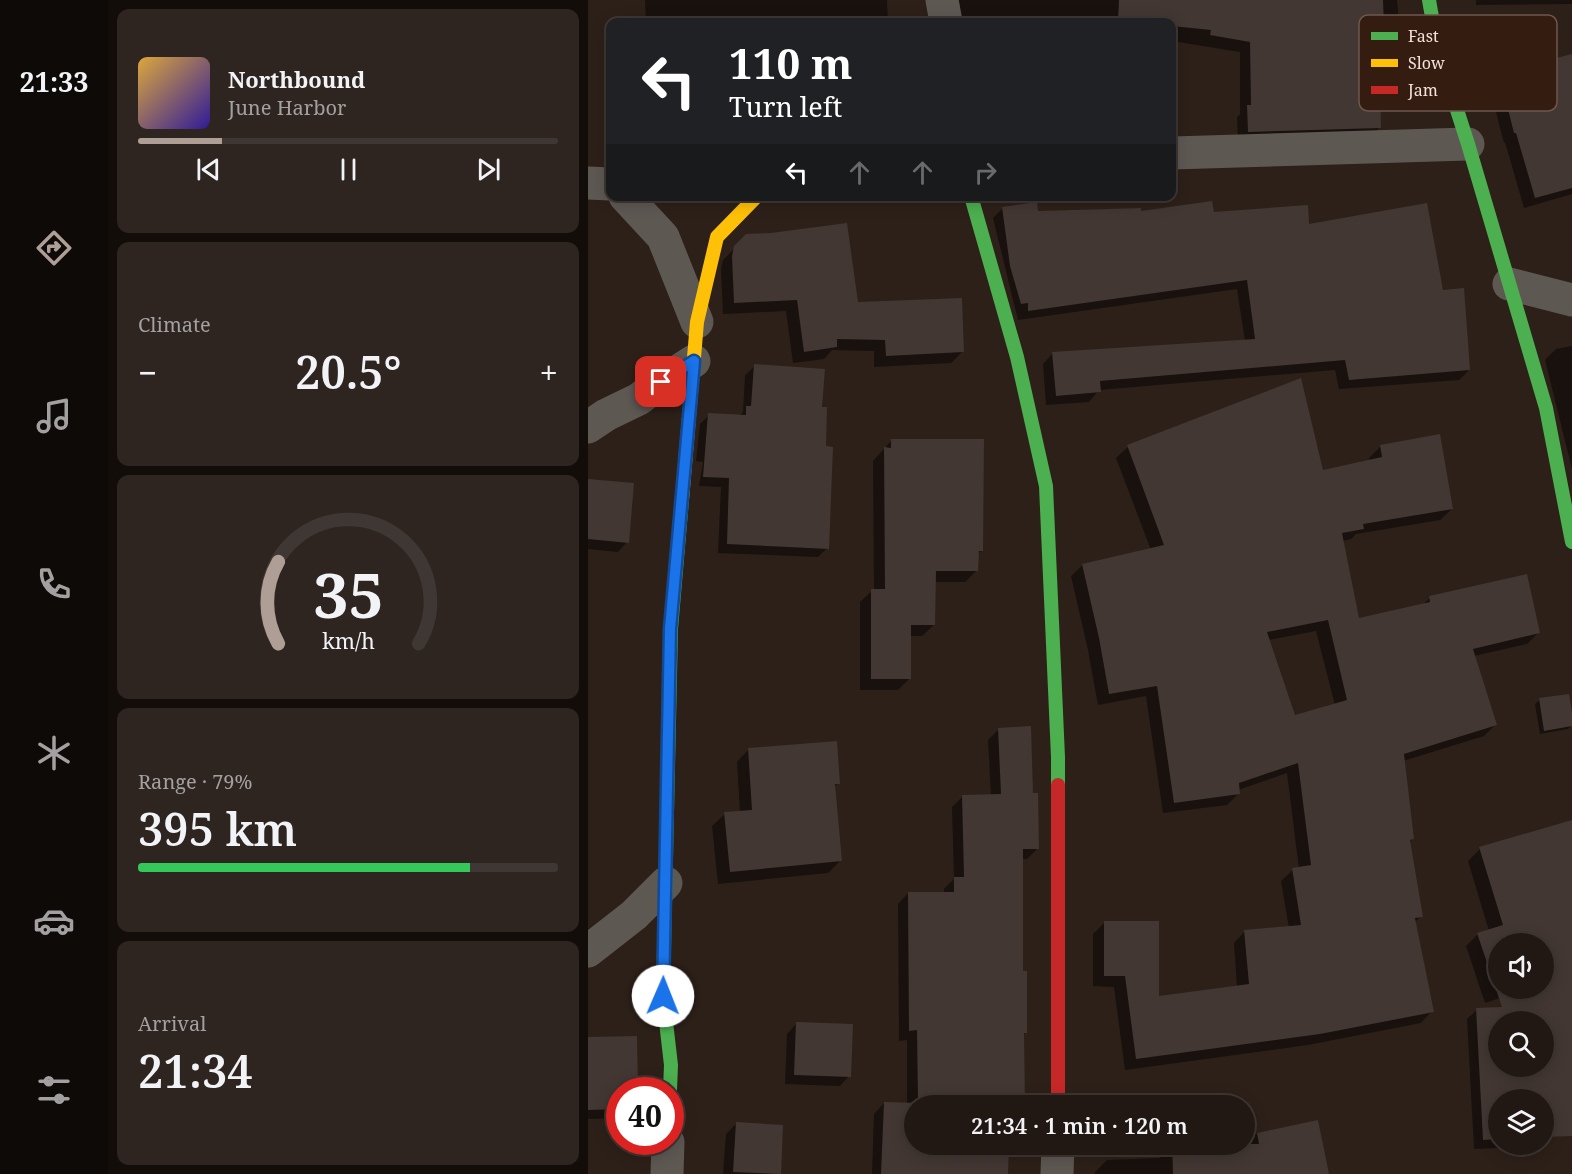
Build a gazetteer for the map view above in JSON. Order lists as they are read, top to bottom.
{
  "legend": ["Fast", "Slow", "Jam"],
  "page": {
    "tabs": "21:33",
    "turn": ["110 m", "Turn left"],
    "song": ["Northbound", "June Harbor"],
    "tile": [
      "Climate",
      ["Range · 79%", "395 km"],
      ["Arrival", "21:34"]
    ],
    "heat": ["−", "20.5°", "+"],
    "limit": "40",
    "trip": "21:34 · 1 min · 120 m",
    "gauge": ["35", "km/h"]
  }
}
